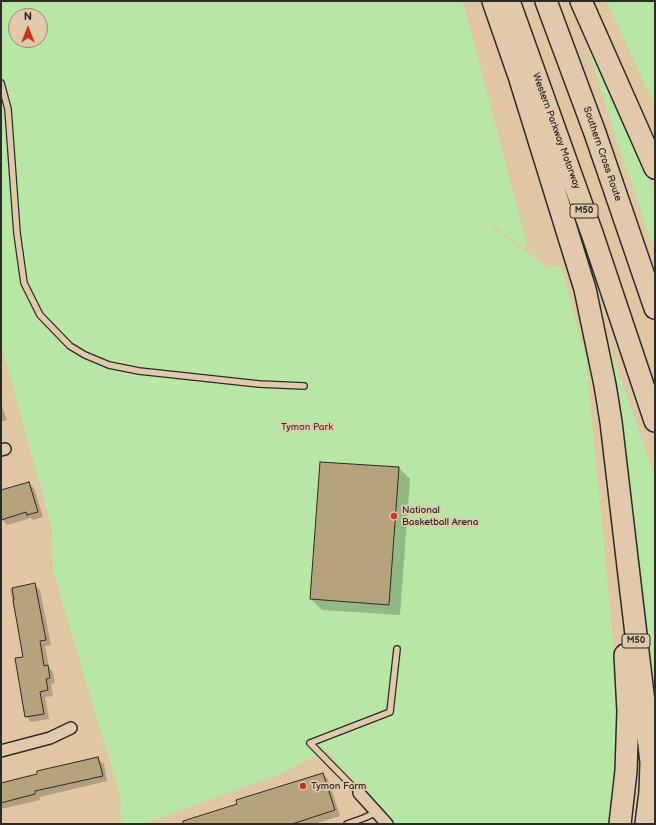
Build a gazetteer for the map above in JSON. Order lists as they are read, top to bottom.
{
  "streets": {
    "highway": ["Western Parkway Motorway", "Southern Cross Route", "M50"]
  },
  "parks": ["Tymon Park"],
  "places": ["National Basketball Arena", "Tymon Farm"],
  "north": "top"
}
